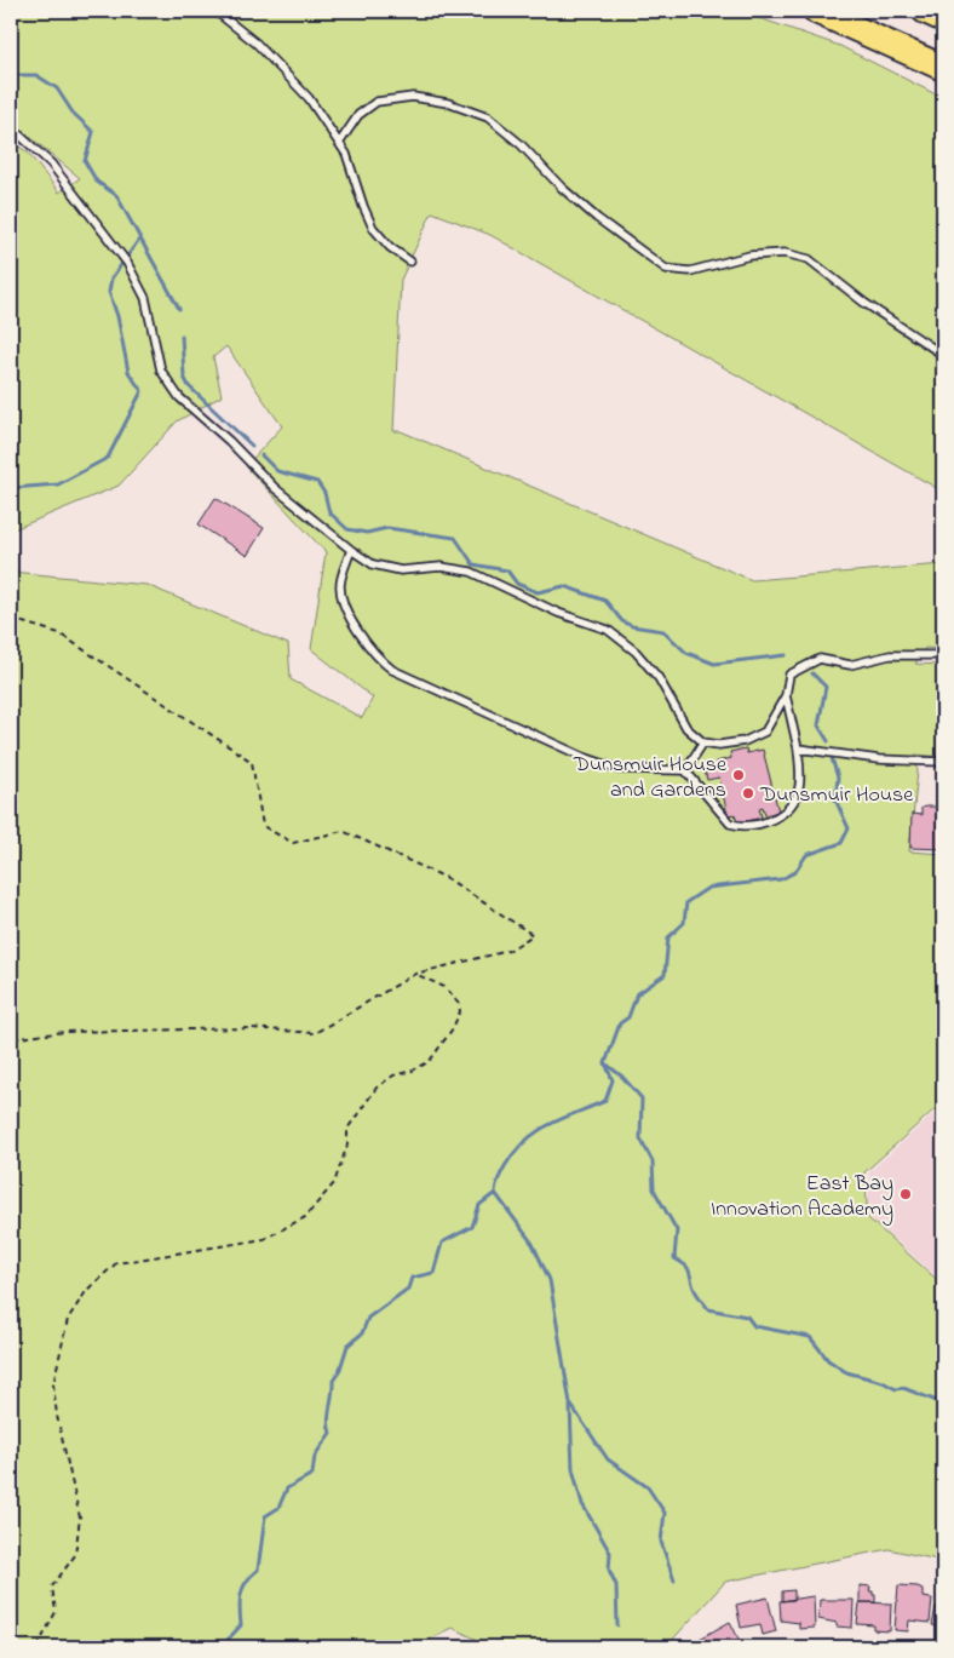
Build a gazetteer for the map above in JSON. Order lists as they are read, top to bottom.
{
  "places": ["Dunsmuir House and Gardens", "Dunsmuir House", "East Bay Innovation Academy"]
}
